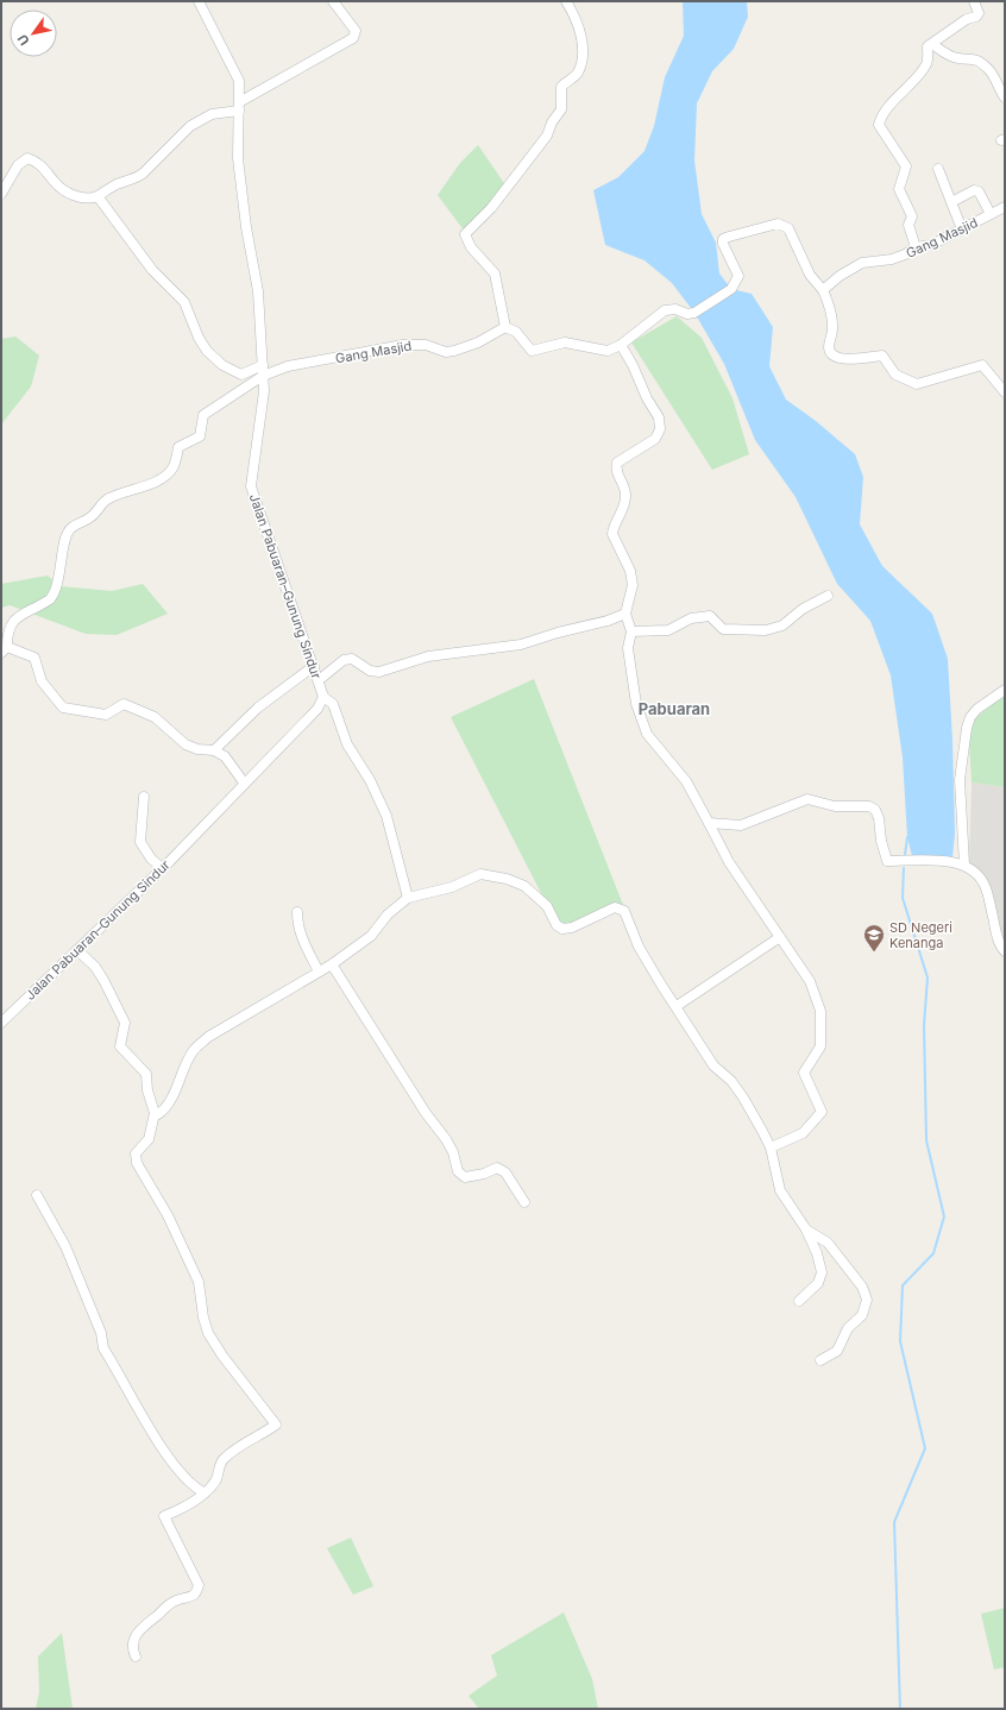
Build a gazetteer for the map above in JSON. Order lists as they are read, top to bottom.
{
  "streets": {
    "street": ["Gang Masjid", "Jalan Pabuaran–Gunung Sindur"]
  },
  "crossings": [
    ["Gang Masjid", "Jalan Pabuaran–Gunung Sindur"]
  ],
  "districts": ["Pabuaran"],
  "places": {
    "school or university": ["SD Negeri Kenanga"]
  },
  "north": "bottom left"
}
